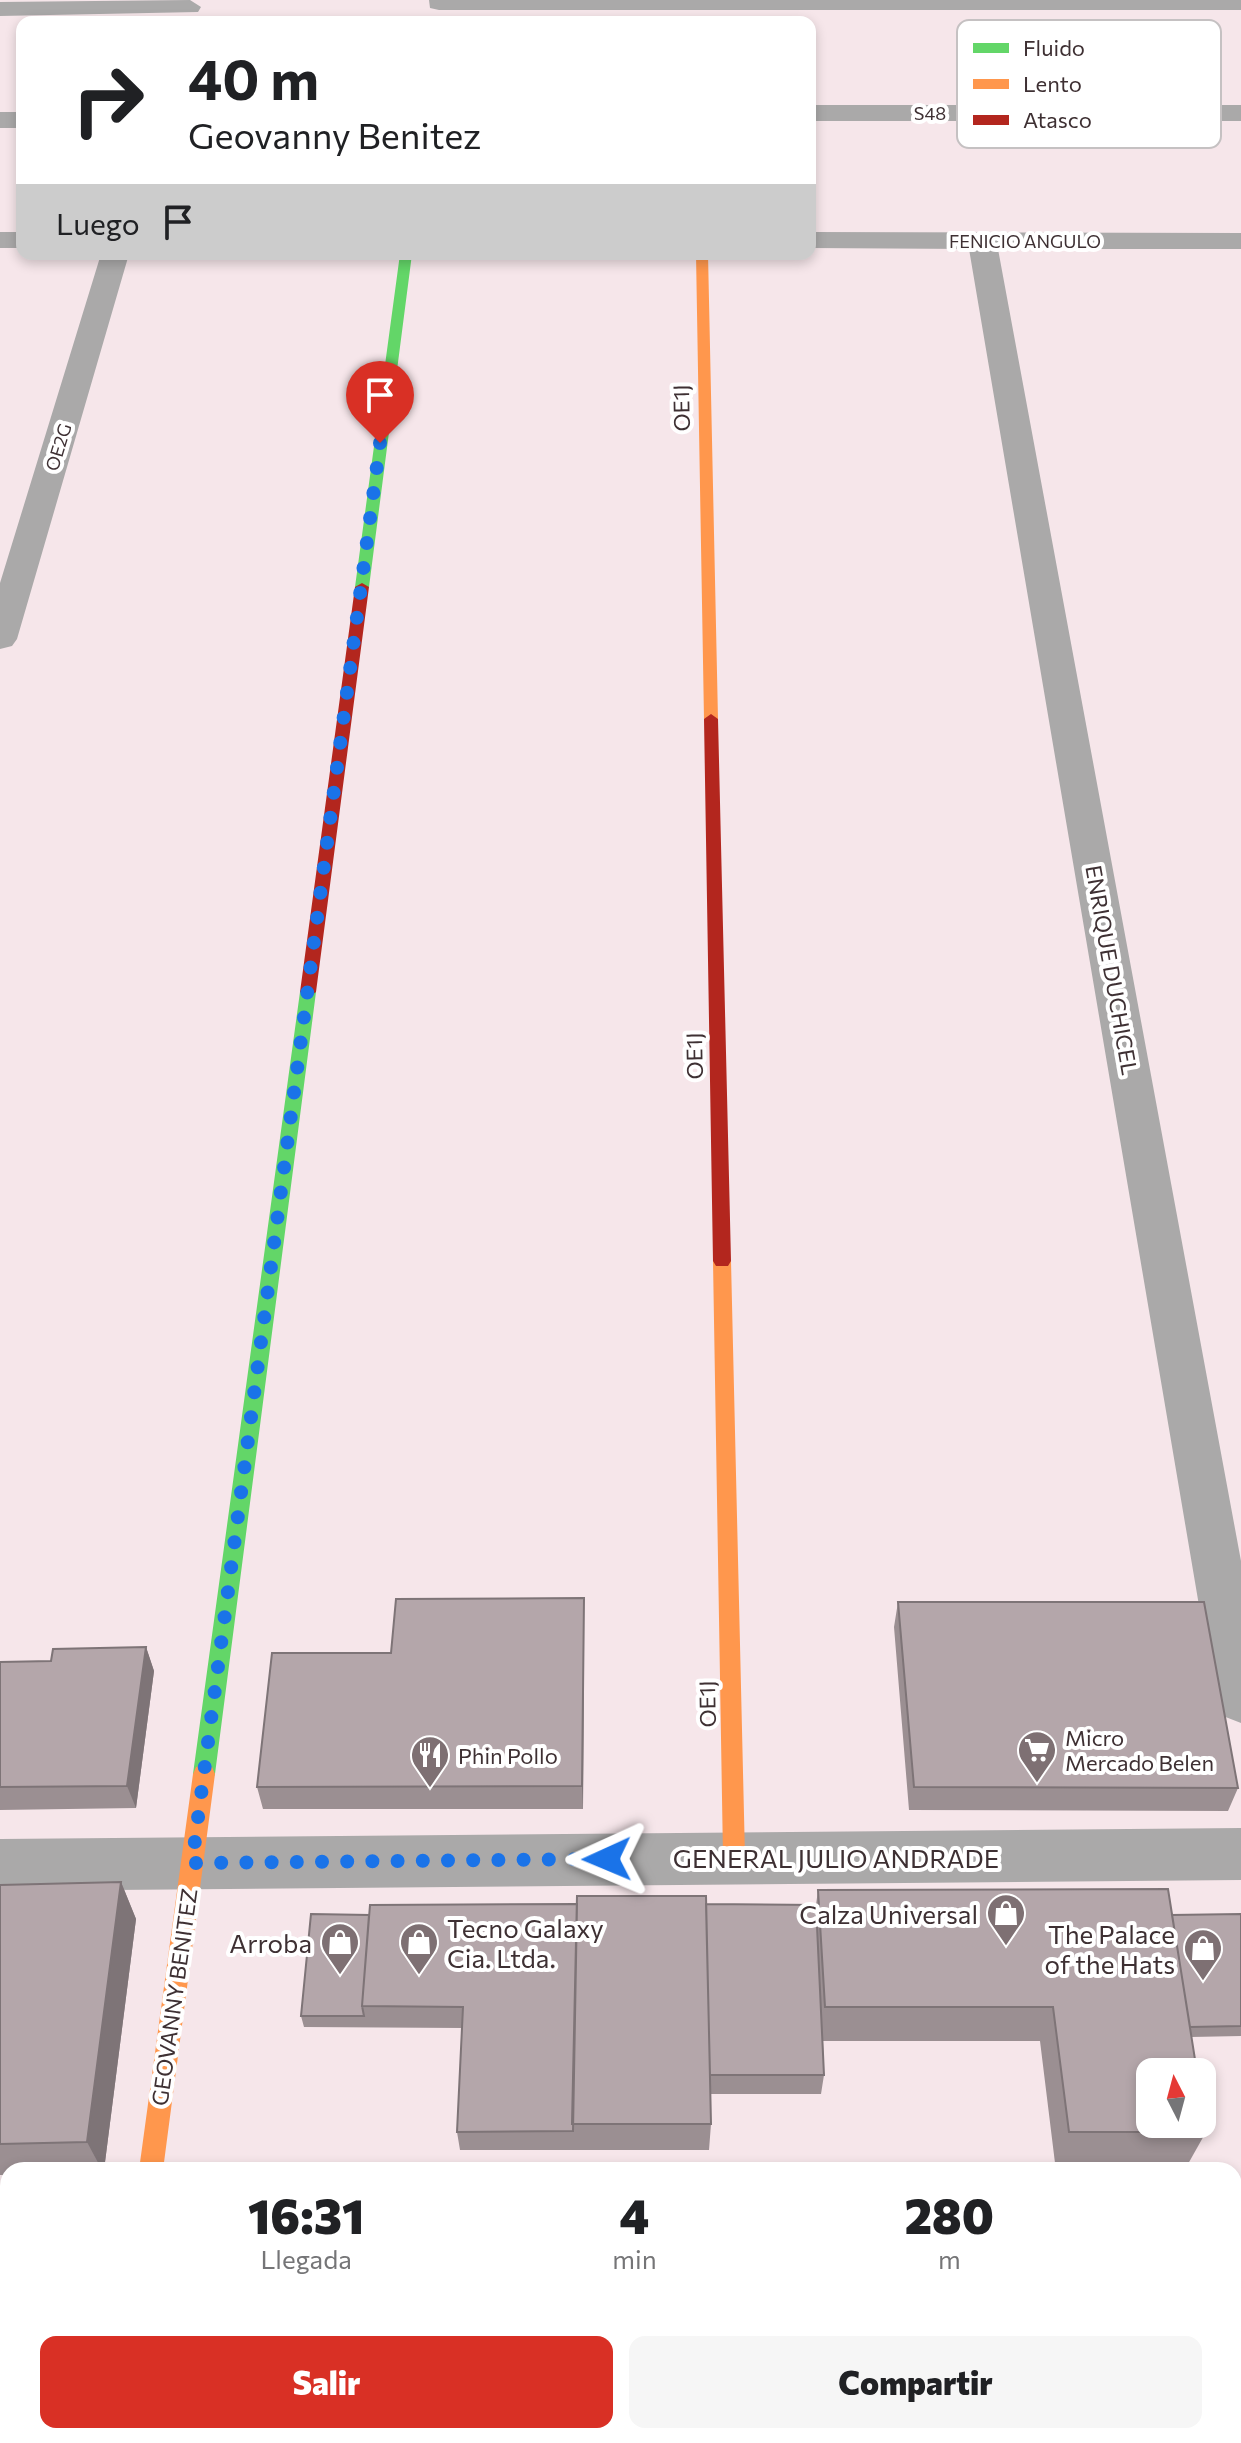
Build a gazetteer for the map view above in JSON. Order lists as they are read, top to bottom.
{
  "streets": {
    "street": [
      "S48",
      "FENICIO ANGULO",
      "OE1J",
      "OE2G",
      "ENRIQUE DUCHICEL",
      "GENERAL JULIO ANDRADE",
      "GEOVANNY BENITEZ"
    ]
  },
  "crossings": [
    ["FENICIO ANGULO", "ENRIQUE DUCHICEL"],
    ["OE1J", "GENERAL JULIO ANDRADE"],
    ["GENERAL JULIO ANDRADE", "GEOVANNY BENITEZ"]
  ],
  "places": {
    "supermarket": ["Micro Mercado Belen"],
    "restaurant": ["Phin Pollo"],
    "shop": [
      "Calza Universal",
      "Arroba",
      "Tecno Galaxy Cia. Ltda.",
      "The Palace of the Hats"
    ]
  },
  "legend": ["Fluido", "Lento", "Atasco"],
  "north": "top",
  "page": {
    "turn": ["40 m", "Geovanny Benitez"],
    "then": "Luego",
    "eta": [
      "16:31",
      "Llegada",
      "4",
      "min",
      "280",
      "m"
    ],
    "buttons": ["Salir", "Compartir"]
  }
}
